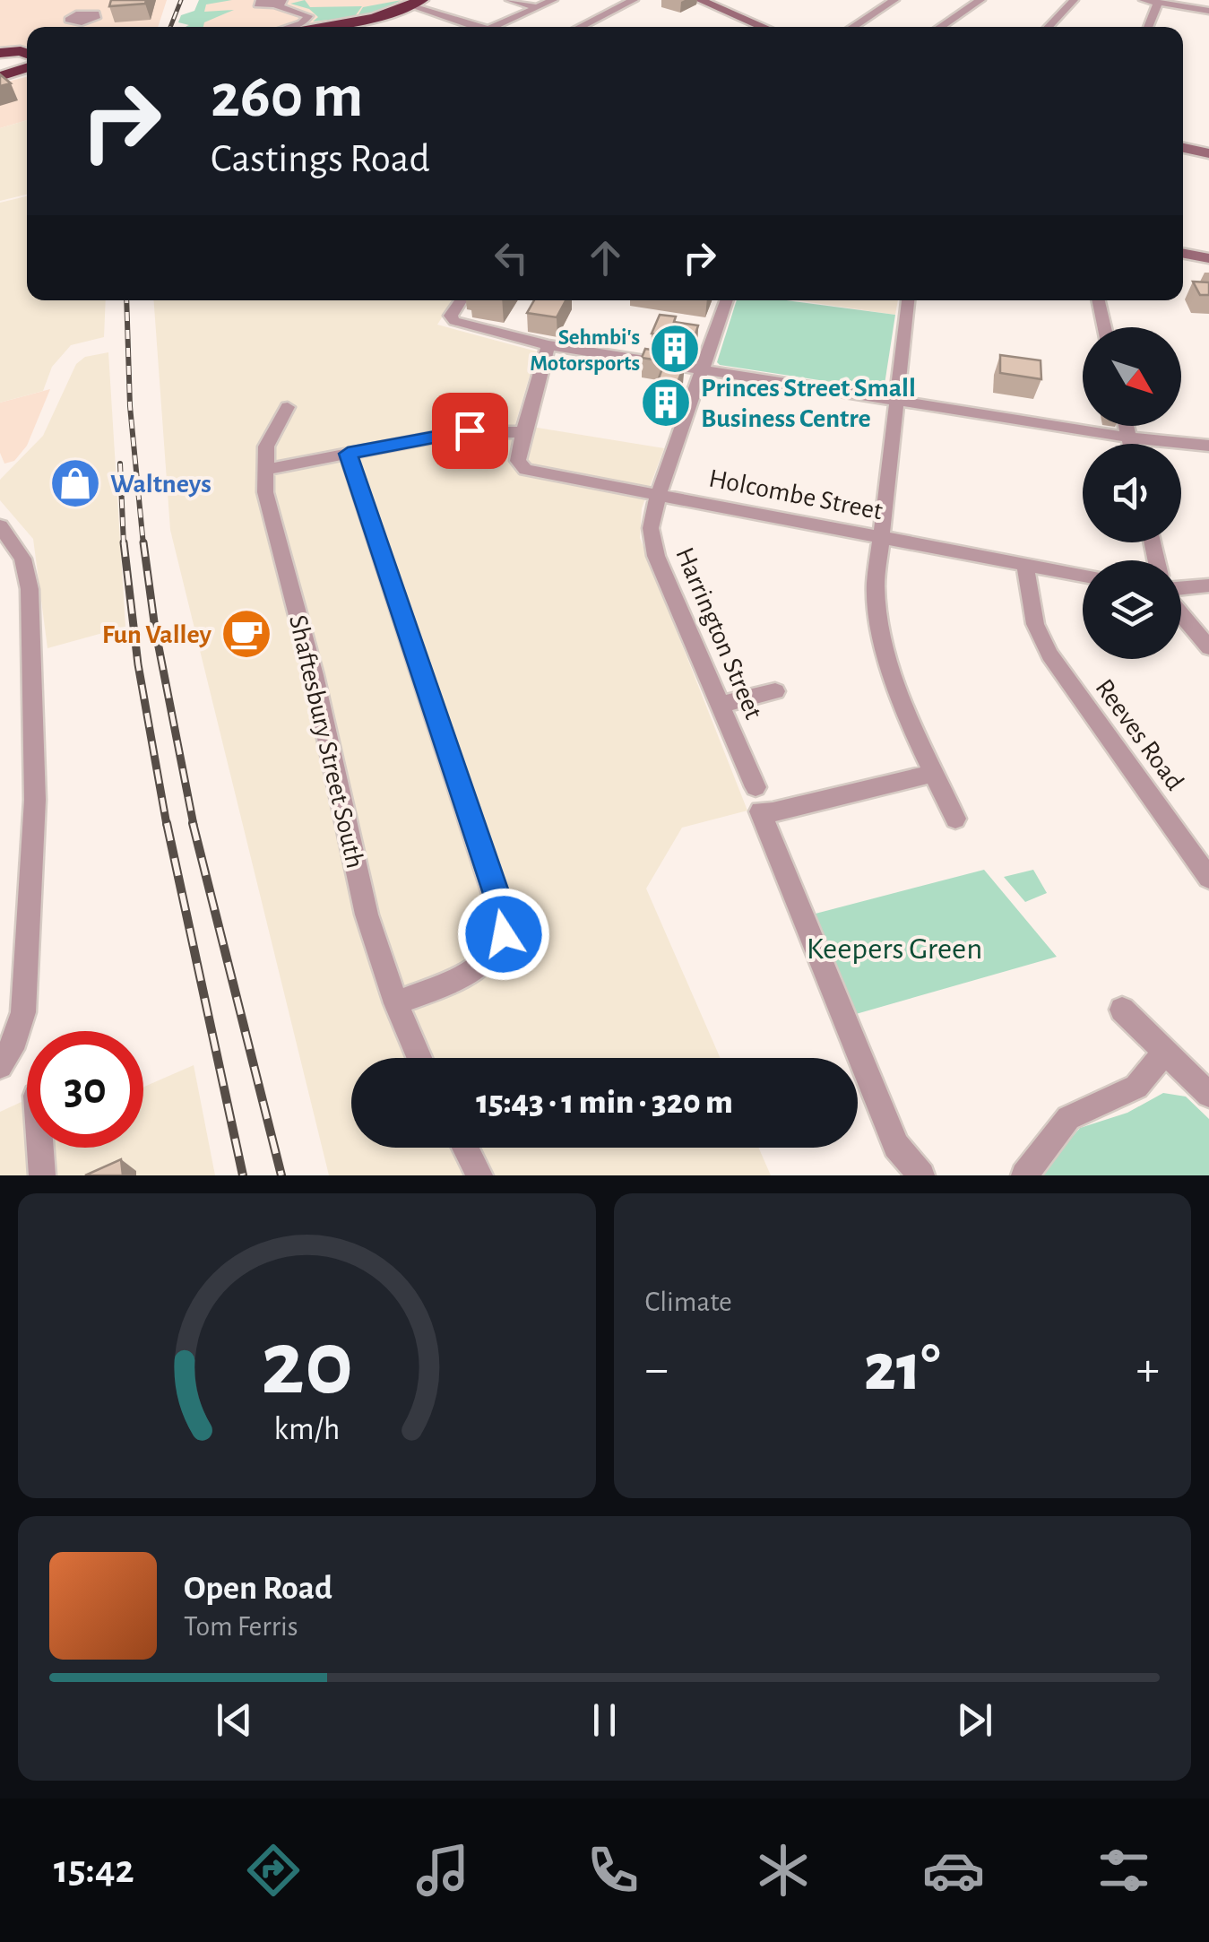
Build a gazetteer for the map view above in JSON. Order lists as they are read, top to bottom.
{
  "streets": {
    "street": [
      "Holcombe Street",
      "Harrington Street",
      "Reeves Road",
      "Shaftesbury Street South"
    ]
  },
  "crossings": [
    ["Holcombe Street", "Harrington Street"],
    ["Holcombe Street", "Reeves Road"]
  ],
  "parks": ["Keepers Green"],
  "places": {
    "building": ["Sehmbi's Motorsports", "Princes Street Small Business Centre"],
    "shop": ["Waltneys"],
    "cafe": ["Fun Valley"]
  },
  "north": "bottom right",
  "page": {
    "turn": ["260 m", "Castings Road"],
    "limit": "30",
    "trip": "15:43 · 1 min · 320 m",
    "tile": "Climate",
    "heat": ["−", "21°", "+"],
    "song": ["Open Road", "Tom Ferris"],
    "tabs": "15:42",
    "gauge": ["20", "km/h"]
  }
}
